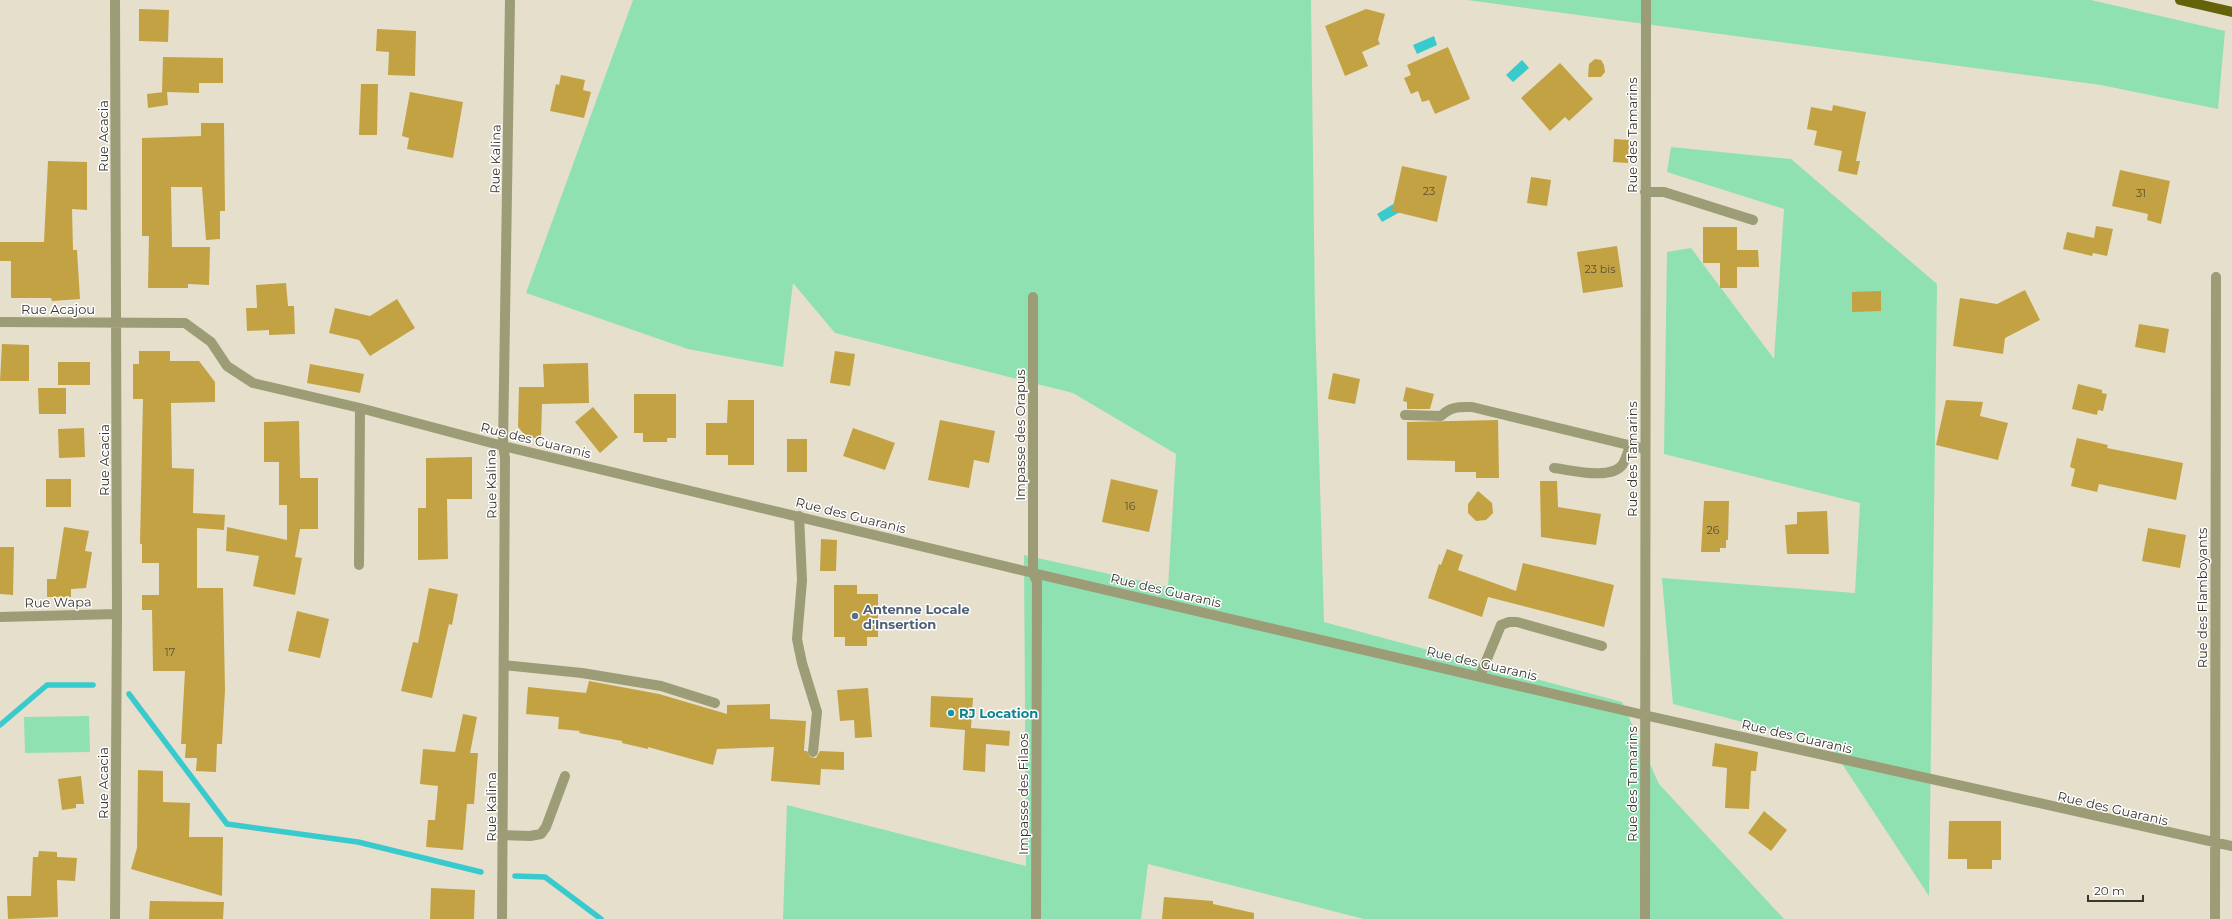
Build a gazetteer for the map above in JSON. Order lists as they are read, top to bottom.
{
  "streets": {
    "street": [
      "Rue des Tamarins",
      "Rue Acacia",
      "Rue Kalina",
      "Rue Acajou",
      "Impasse des Orapus",
      "Rue des Guaranis",
      "Rue des Flamboyants",
      "Rue Wapa",
      "Impasse des Filaos"
    ]
  },
  "crossings": [
    ["Rue des Tamarins", "Rue des Guaranis"],
    ["Rue Acacia", "Rue Acajou"],
    ["Rue Acacia", "Rue des Guaranis"],
    ["Rue Acacia", "Rue Wapa"],
    ["Rue Kalina", "Rue des Guaranis"],
    ["Rue Acajou", "Rue des Guaranis"],
    ["Impasse des Orapus", "Rue des Guaranis"],
    ["Impasse des Orapus", "Impasse des Filaos"],
    ["Rue des Guaranis", "Rue des Flamboyants"],
    ["Rue des Guaranis", "Impasse des Filaos"]
  ],
  "places": ["Antenne Locale d'Insertion", "RJ Location"],
  "house_numbers": [
    "23",
    "31",
    "23 bis",
    "16",
    "26",
    "17"
  ],
  "scale_bar": "20 m"
}
